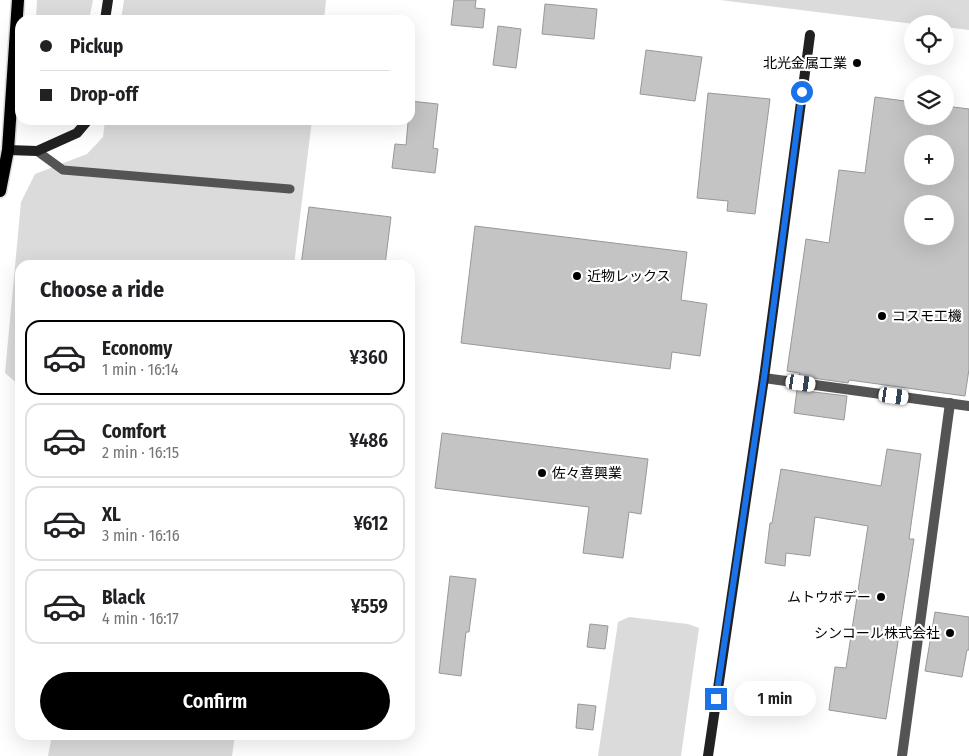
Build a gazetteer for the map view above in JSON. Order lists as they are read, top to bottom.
{
  "places": [
    "北光金属工業",
    "近物レックス",
    "コスモ工機",
    "佐々喜興業",
    "ムトウボデー",
    "シンコール株式会社"
  ],
  "page": {
    "map_buttons": ["+", "−"],
    "banner": ["Pickup", "Drop-off"],
    "heading": "Choose a ride",
    "list": [
      {
        "name": "Economy",
        "note": "1 min · 16:14",
        "value": "¥360"
      },
      {
        "name": "Comfort",
        "note": "2 min · 16:15",
        "value": "¥486"
      },
      {
        "name": "XL",
        "note": "3 min · 16:16",
        "value": "¥612"
      },
      {
        "name": "Black",
        "note": "4 min · 16:17",
        "value": "¥559"
      }
    ],
    "buttons": "Confirm",
    "bubble": "1 min"
  }
}
